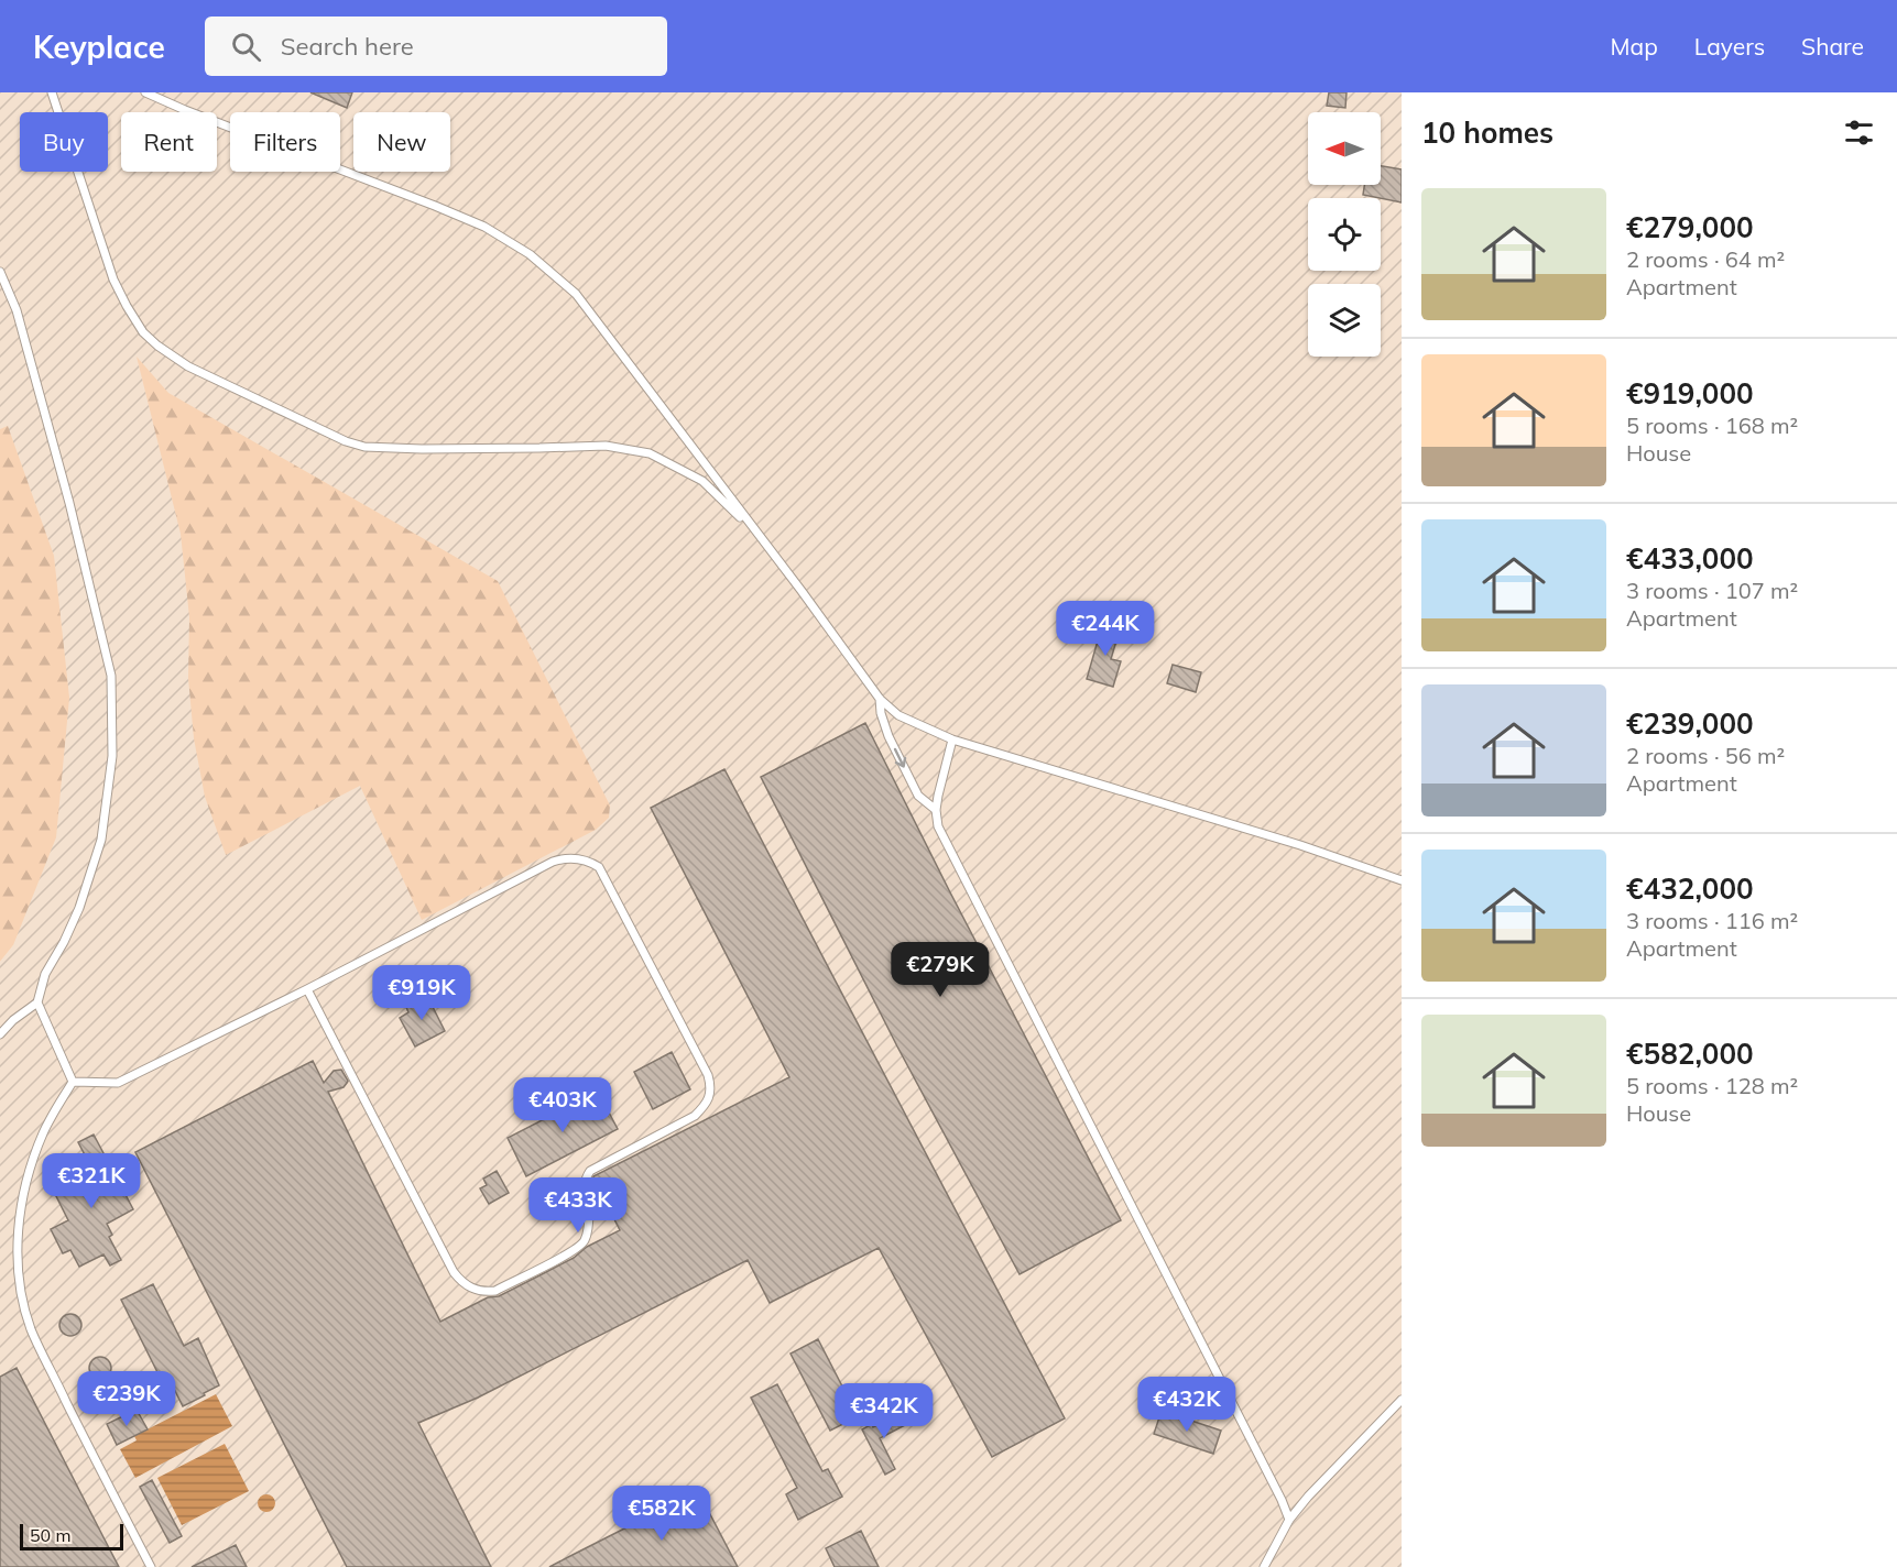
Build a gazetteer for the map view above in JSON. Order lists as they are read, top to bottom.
{
  "scale_bar": "50 m",
  "north": "left",
  "page": {
    "header": "Keyplace",
    "search": "Search here",
    "nav": ["Map", "Layers", "Share"],
    "heading": "10 homes",
    "chip": [
      "Buy",
      "Rent",
      "Filters",
      "New"
    ],
    "list": [
      {
        "name": "€279,000",
        "note": "2 rooms · 64 m² · Apartment"
      },
      {
        "name": "€919,000",
        "note": "5 rooms · 168 m² · House"
      },
      {
        "name": "€433,000",
        "note": "3 rooms · 107 m² · Apartment"
      },
      {
        "name": "€239,000",
        "note": "2 rooms · 56 m² · Apartment"
      },
      {
        "name": "€432,000",
        "note": "3 rooms · 116 m² · Apartment"
      },
      {
        "name": "€582,000",
        "note": "5 rooms · 128 m² · House"
      }
    ],
    "price": [
      "€244K",
      "€279K",
      "€919K",
      "€403K",
      "€321K",
      "€433K",
      "€239K",
      "€432K",
      "€342K",
      "€582K"
    ],
    "scale": "50 m"
  }
}
